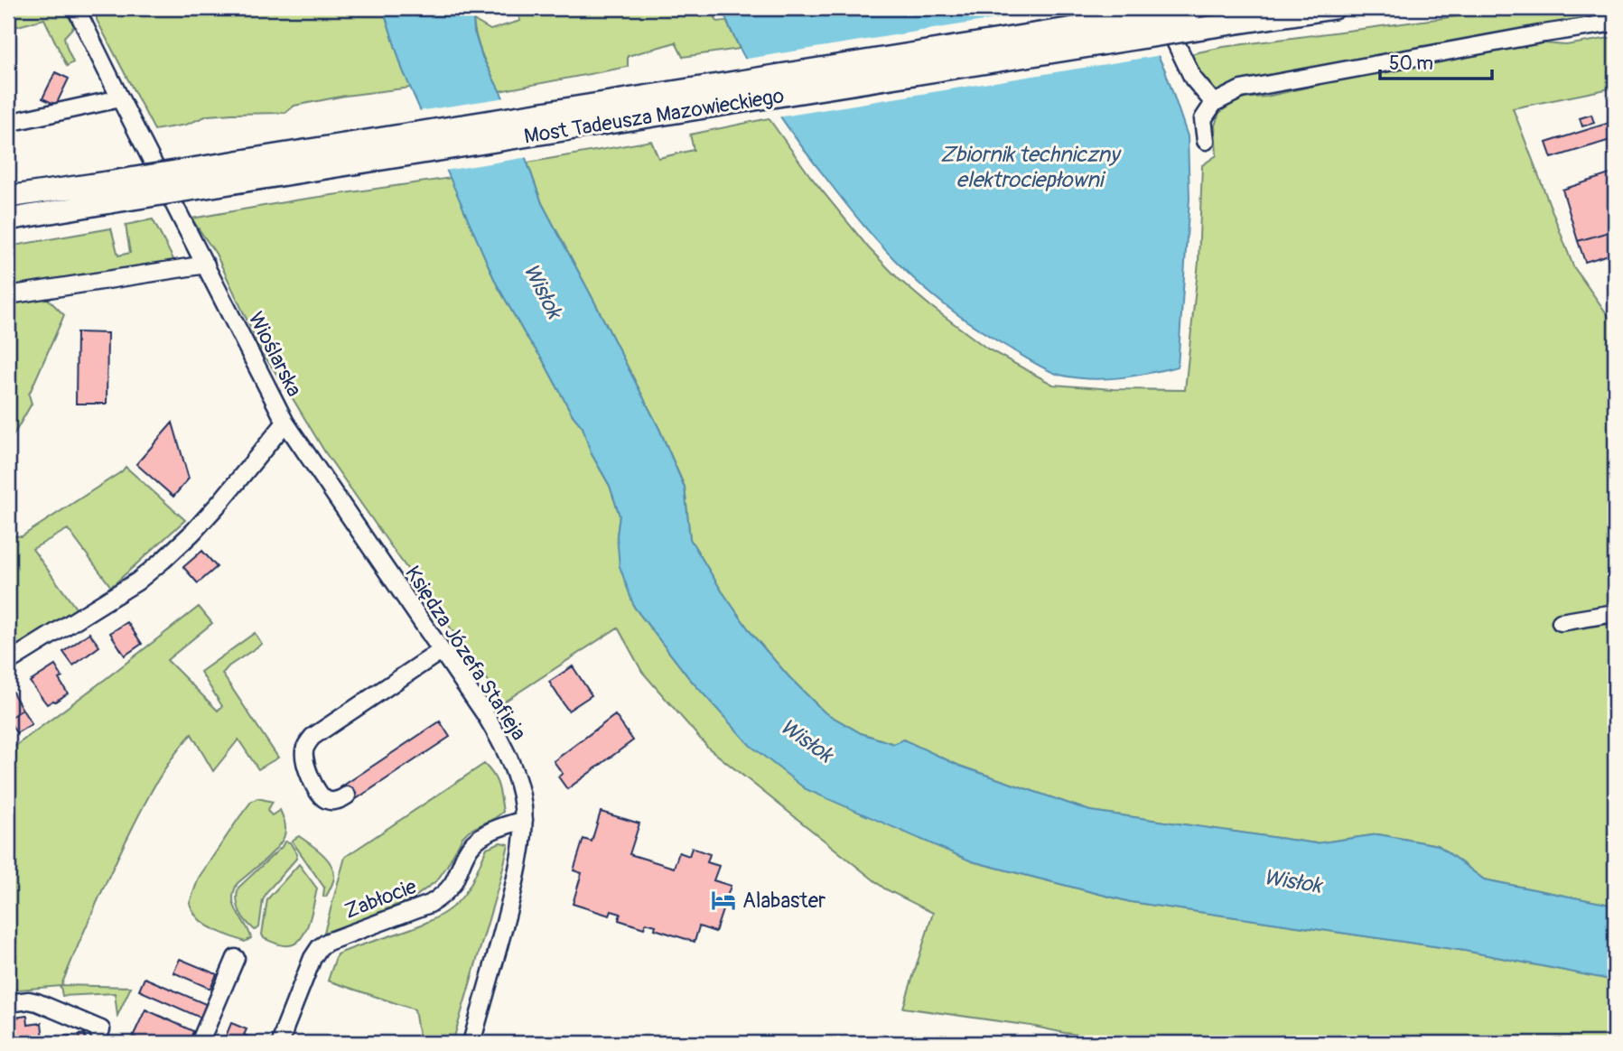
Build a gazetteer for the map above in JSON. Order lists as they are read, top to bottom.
{
  "streets": {
    "main road": ["Most Tadeusza Mazowieckiego"],
    "street": ["Wioślarska", "Księdza Józefa Stafieja", "Zabłocie"]
  },
  "crossings": [
    ["Wioślarska", "Księdza Józefa Stafieja"],
    ["Księdza Józefa Stafieja", "Zabłocie"]
  ],
  "water": ["Zbiornik techniczny elektrociepłowni", "Wisłok"],
  "places": {
    "hotel": ["Alabaster"]
  },
  "scale_bar": "50 m"
}
